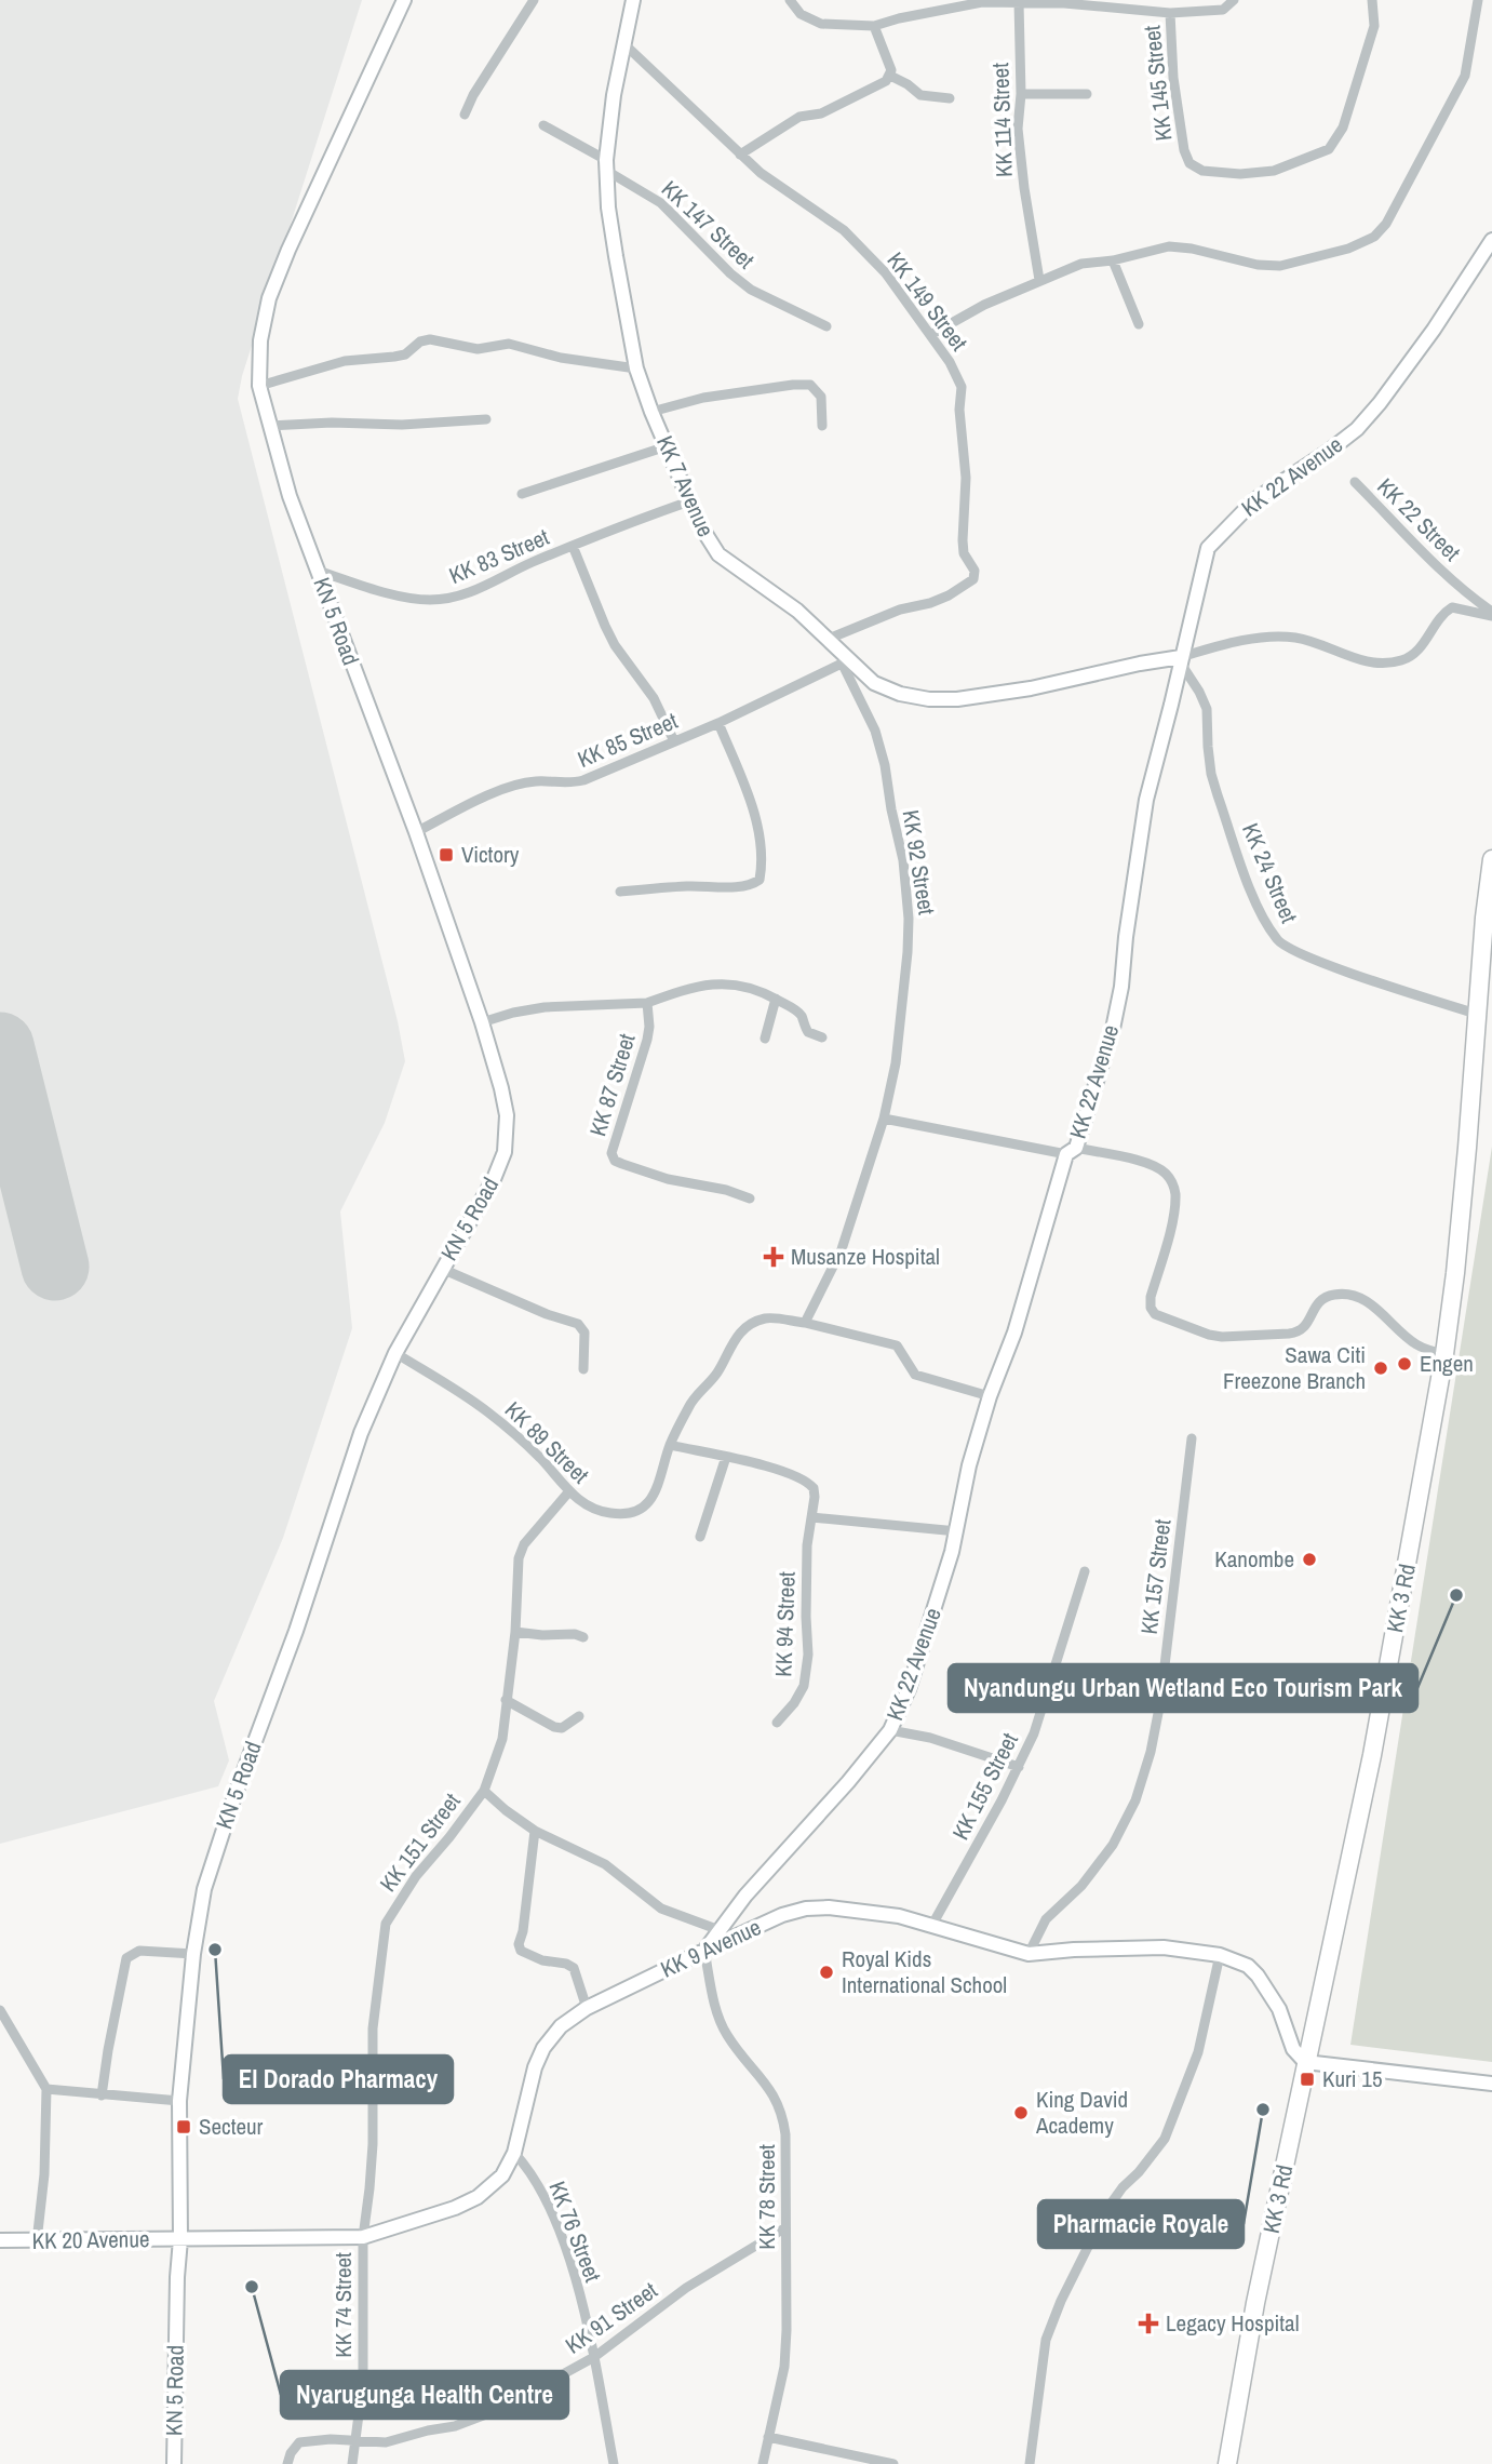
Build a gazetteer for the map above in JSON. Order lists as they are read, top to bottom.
{
  "streets": {
    "highway": ["KK 3 Rd"],
    "main road": [
      "KK 22 Avenue",
      "KK 7 Avenue",
      "KN 5 Road",
      "KK 9 Avenue",
      "KK 20 Avenue"
    ],
    "street": [
      "KK 145 Street",
      "KK 114 Street",
      "KK 147 Street",
      "KK 149 Street",
      "KK 22 Street",
      "KK 83 Street",
      "KK 85 Street",
      "KK 92 Street",
      "KK 24 Street",
      "KK 87 Street",
      "KK 89 Street",
      "KK 157 Street",
      "KK 94 Street",
      "KK 155 Street",
      "KK 151 Street",
      "KK 78 Street",
      "KK 76 Street",
      "KK 74 Street",
      "KK 91 Street"
    ]
  },
  "crossings": [
    ["KK 147 Street", "KK 7 Avenue"],
    ["KK 149 Street", "KK 7 Avenue"],
    ["KK 22 Avenue", "KK 7 Avenue"],
    ["KK 22 Avenue", "KK 24 Street"],
    ["KK 22 Avenue", "KK 9 Avenue"],
    ["KK 22 Avenue", "KK 78 Street"],
    ["KK 7 Avenue", "KK 83 Street"],
    ["KK 7 Avenue", "KK 85 Street"],
    ["KK 7 Avenue", "KK 92 Street"],
    ["KK 7 Avenue", "KK 24 Street"],
    ["KK 83 Street", "KN 5 Road"],
    ["KN 5 Road", "KK 85 Street"],
    ["KN 5 Road", "KK 87 Street"],
    ["KN 5 Road", "KK 89 Street"],
    ["KN 5 Road", "KK 9 Avenue"],
    ["KN 5 Road", "KK 20 Avenue"],
    ["KK 85 Street", "KK 92 Street"],
    ["KK 92 Street", "KK 89 Street"],
    ["KK 24 Street", "KK 3 Rd"],
    ["KK 89 Street", "KK 94 Street"],
    ["KK 89 Street", "KK 151 Street"],
    ["KK 157 Street", "KK 9 Avenue"],
    ["KK 3 Rd", "KK 9 Avenue"],
    ["KK 155 Street", "KK 9 Avenue"],
    ["KK 151 Street", "KK 9 Avenue"],
    ["KK 151 Street", "KK 74 Street"],
    ["KK 9 Avenue", "KK 78 Street"],
    ["KK 9 Avenue", "KK 76 Street"],
    ["KK 9 Avenue", "KK 20 Avenue"],
    ["KK 9 Avenue", "KK 74 Street"],
    ["KK 78 Street", "KK 91 Street"],
    ["KK 76 Street", "KK 91 Street"],
    ["KK 74 Street", "KK 91 Street"]
  ],
  "places": {
    "transit": ["Victory", "Kuri 15", "Secteur"],
    "health": ["Musanze Hospital", "Legacy Hospital"],
    "other": [
      "Engen",
      "Sawa Citi Freezone Branch",
      "Kanombe",
      "Nyandungu Urban Wetland Eco Tourism Park",
      "El Dorado Pharmacy",
      "Royal Kids International School",
      "Pharmacie Royale",
      "King David Academy",
      "Nyarugunga Health Centre"
    ]
  }
}
